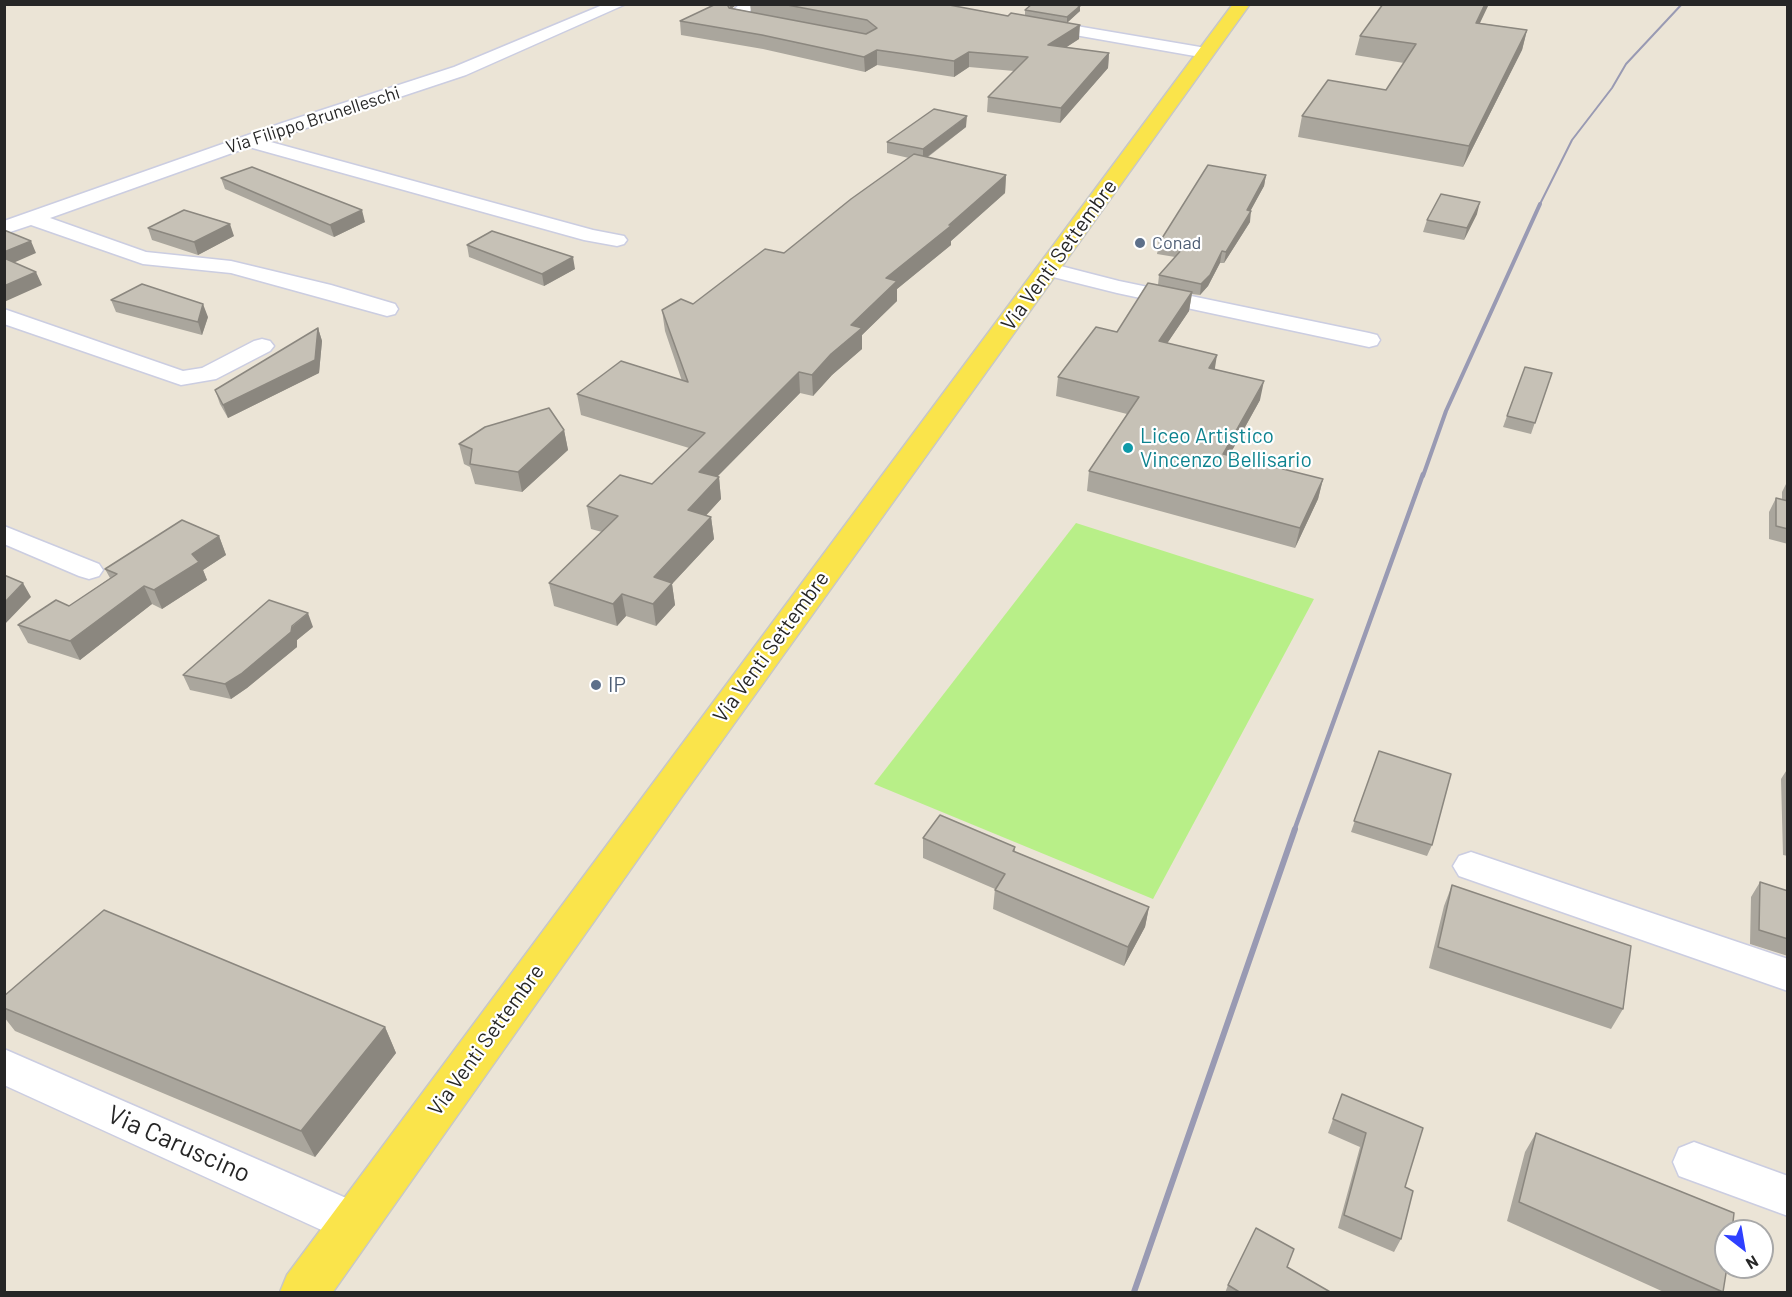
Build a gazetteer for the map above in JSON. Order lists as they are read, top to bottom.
{
  "streets": {
    "main road": ["Via Venti Settembre"],
    "street": ["Via Filippo Brunelleschi", "Via Caruscino"]
  },
  "crossings": [
    ["Via Venti Settembre", "Via Caruscino"]
  ],
  "places": ["Conad", "Liceo Artistico Vincenzo Bellisario", "IP"],
  "north": "bottom right"
}
